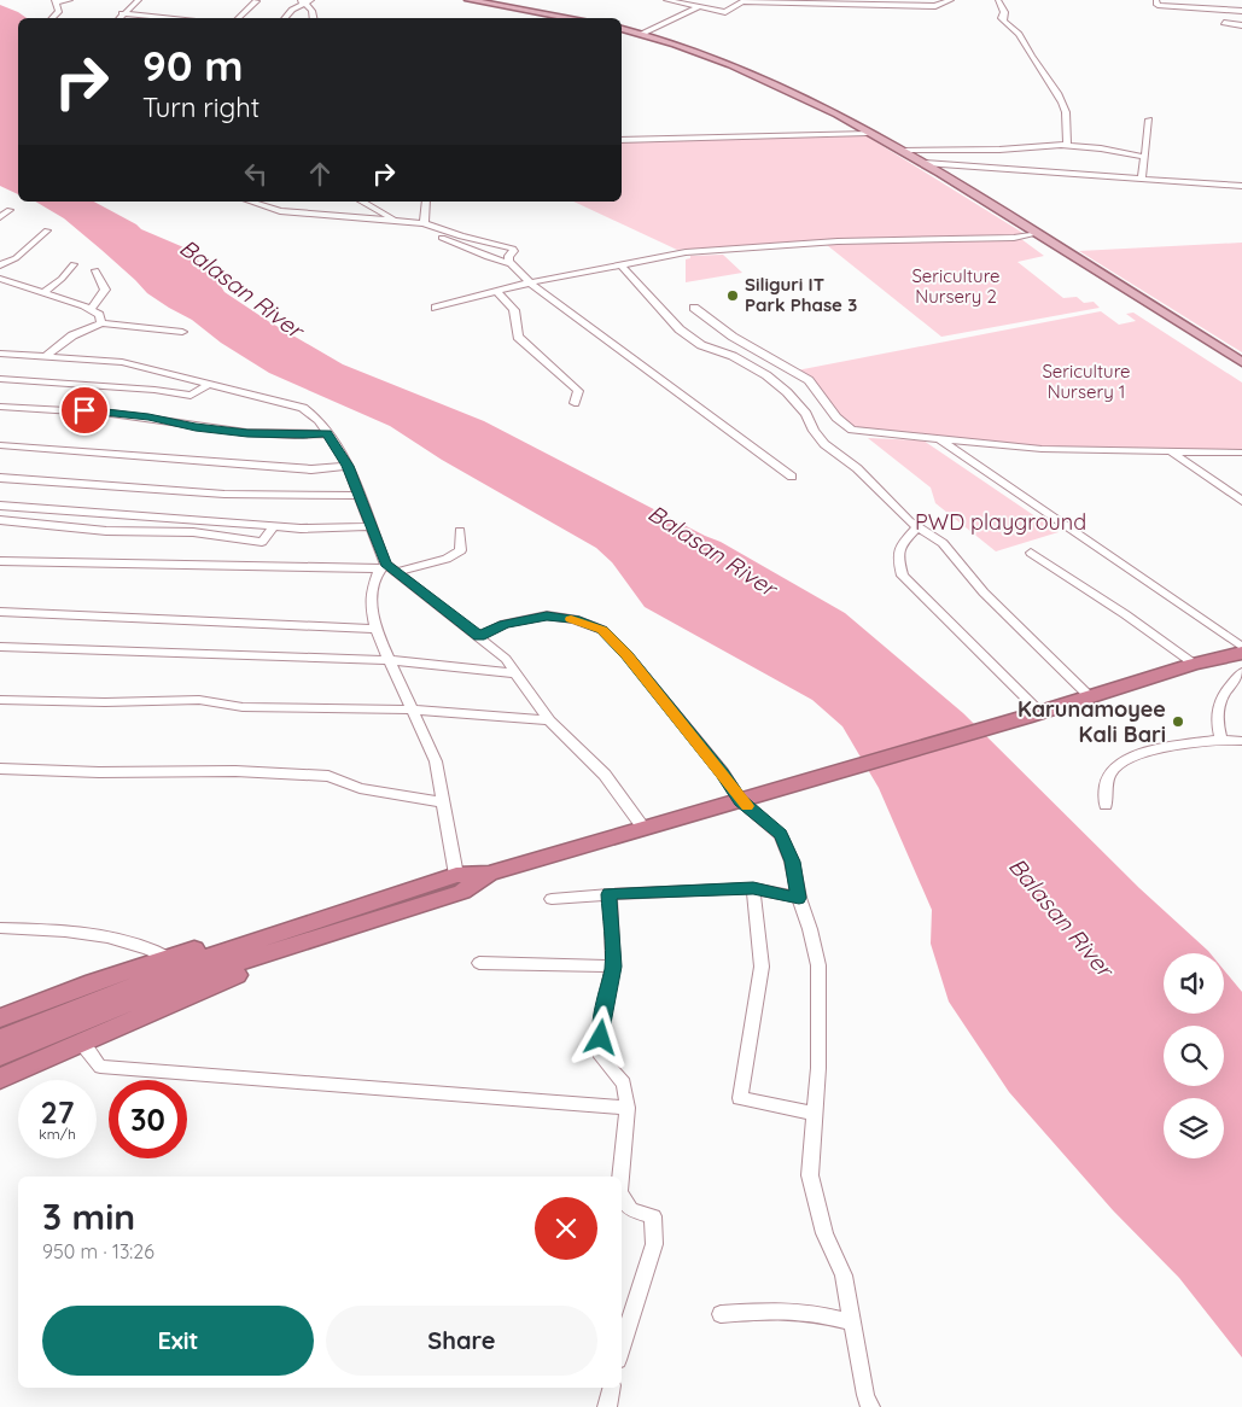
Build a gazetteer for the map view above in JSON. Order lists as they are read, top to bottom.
{
  "water": ["Balasan River"],
  "parks": ["Sericulture Nursery 2", "Sericulture Nursery 1", "PWD playground"],
  "places": ["Siliguri IT Park Phase 3", "Karunamoyee Kali Bari"],
  "page": {
    "turn": ["90 m", "Turn right"],
    "speed": "27 km/h",
    "limit": "30",
    "heading": ["3 min", "950 m · 13:26"],
    "buttons": ["Exit", "Share"]
  }
}
